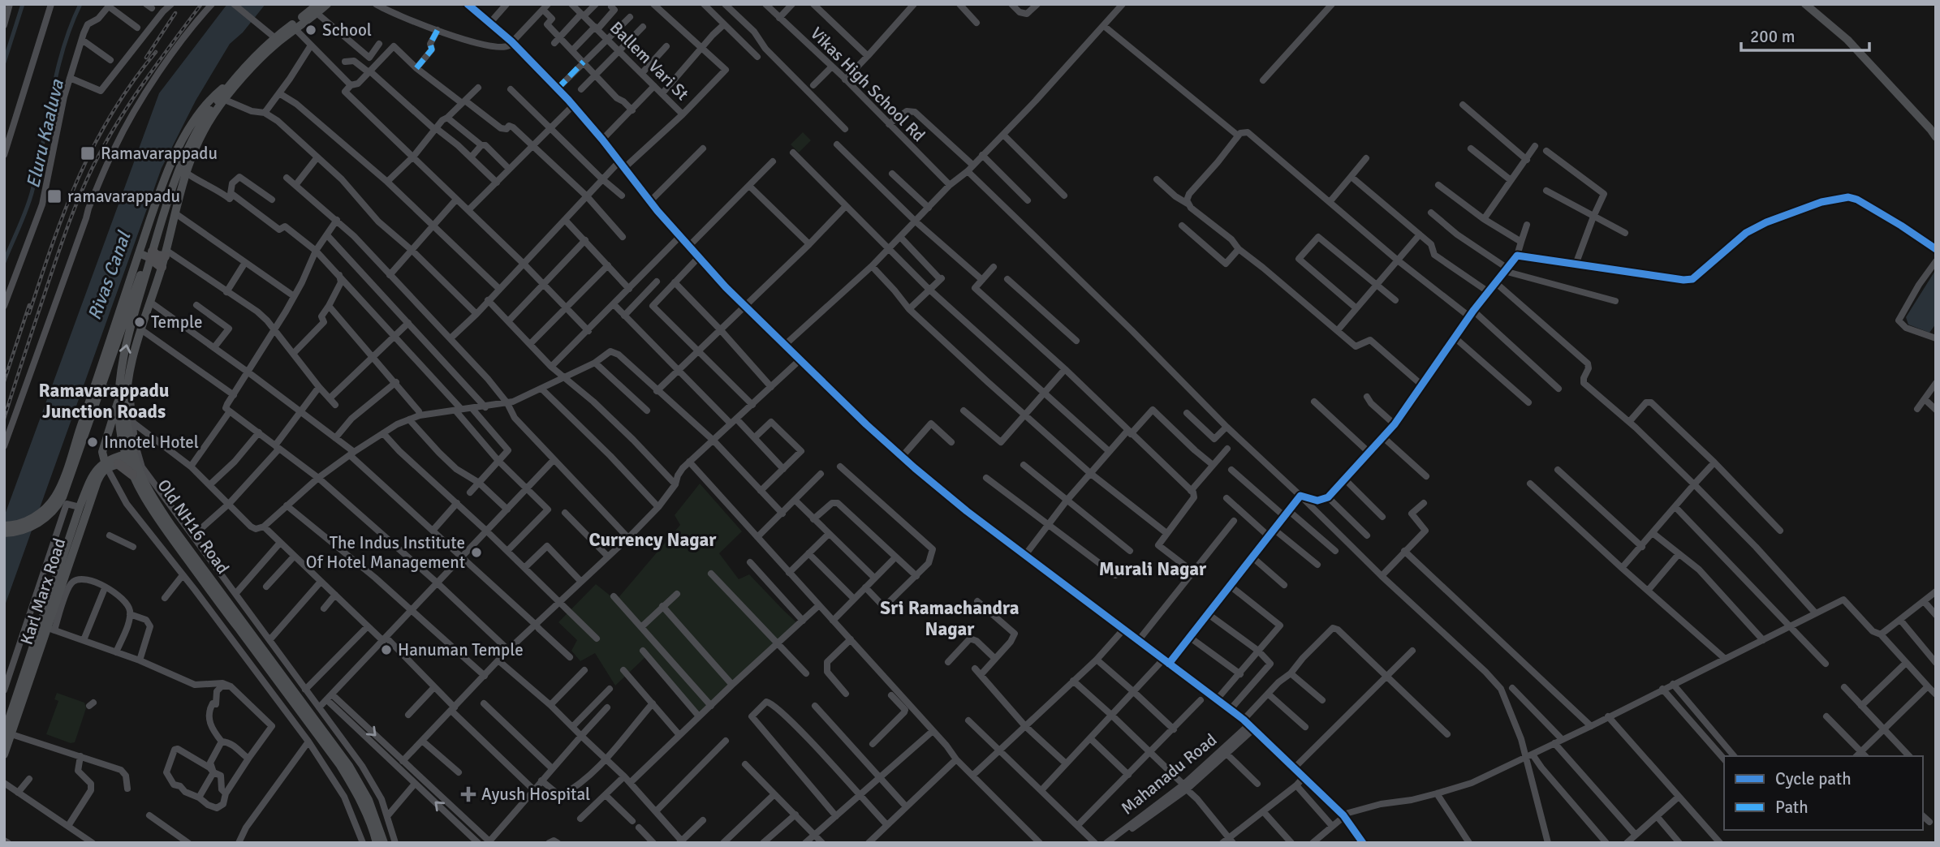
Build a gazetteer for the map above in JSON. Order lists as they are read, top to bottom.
{
  "streets": {
    "main road": ["Old NH16 Road", "Karl Marx Road"],
    "street": ["Ballem Vari St", "Vikas High School Rd", "Mahanadu Road"]
  },
  "districts": [
    "Ramavarappadu Junction Roads",
    "Currency Nagar",
    "Murali Nagar",
    "Sri Ramachandra Nagar"
  ],
  "water": ["Eluru Kaaluva", "Rivas Canal"],
  "places": {
    "other": [
      "School",
      "Temple",
      "Innotel Hotel",
      "The Indus Institute Of Hotel Management",
      "Hanuman Temple"
    ],
    "transit": ["Ramavarappadu", "ramavarappadu"],
    "health": ["Ayush Hospital"]
  },
  "legend": ["Cycle path", "Path"],
  "scale_bar": "200 m"
}
